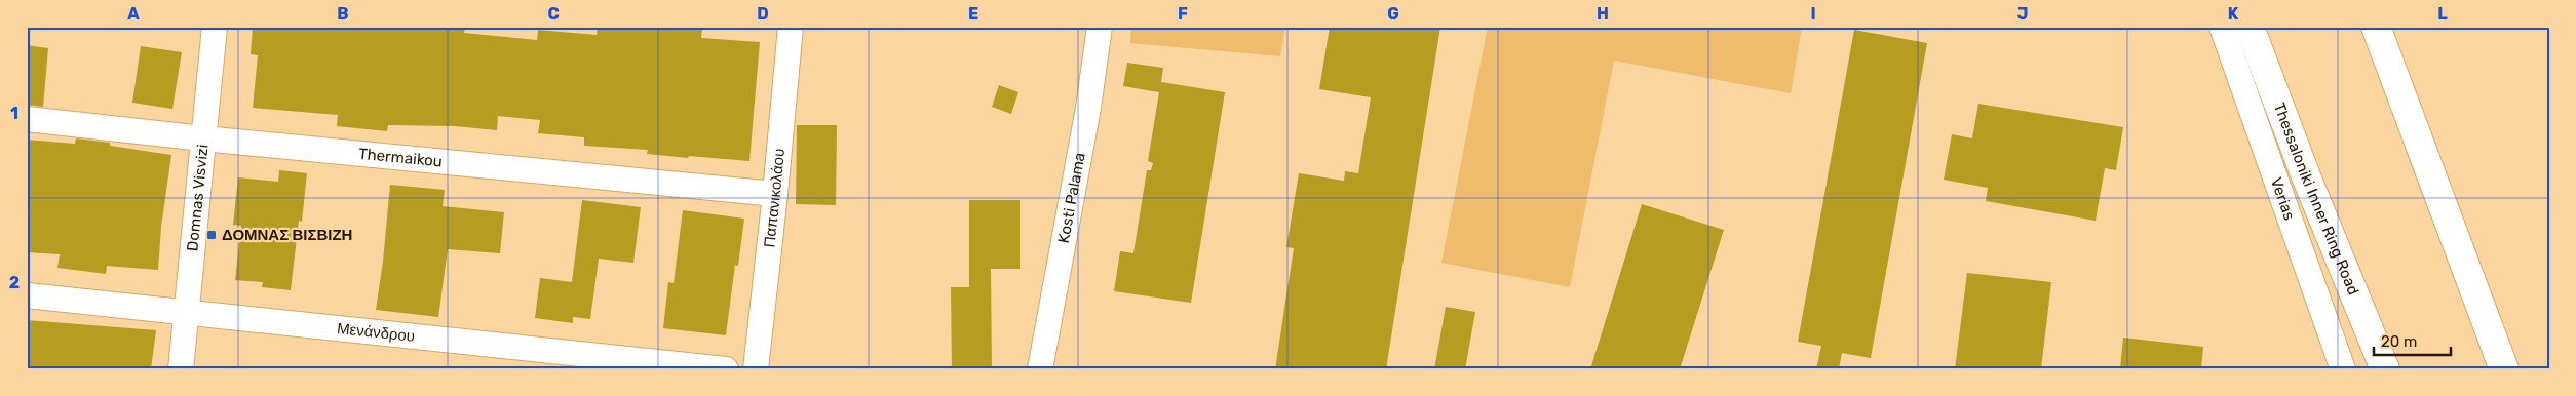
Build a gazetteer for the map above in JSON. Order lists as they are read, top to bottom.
{
  "streets": {
    "highway": ["Thessaloniki Inner Ring Road"],
    "street": [
      "Thermaikou",
      "Domnas Visvizi",
      "Παπανικολάου",
      "Kosti Palama",
      "Verias",
      "Μενάνδρου"
    ]
  },
  "crossings": [
    ["Thermaikou", "Domnas Visvizi"],
    ["Thermaikou", "Παπανικολάου"],
    ["Domnas Visvizi", "Μενάνδρου"]
  ],
  "places": {
    "transit": ["ΔΟΜΝΑΣ ΒΙΣΒΙΖΗ"]
  },
  "scale_bar": "20 m",
  "grid": {
    "columns": [
      "A",
      "B",
      "C",
      "D",
      "E",
      "F",
      "G",
      "H",
      "I",
      "J",
      "K",
      "L"
    ],
    "rows": ["1", "2"]
  }
}
